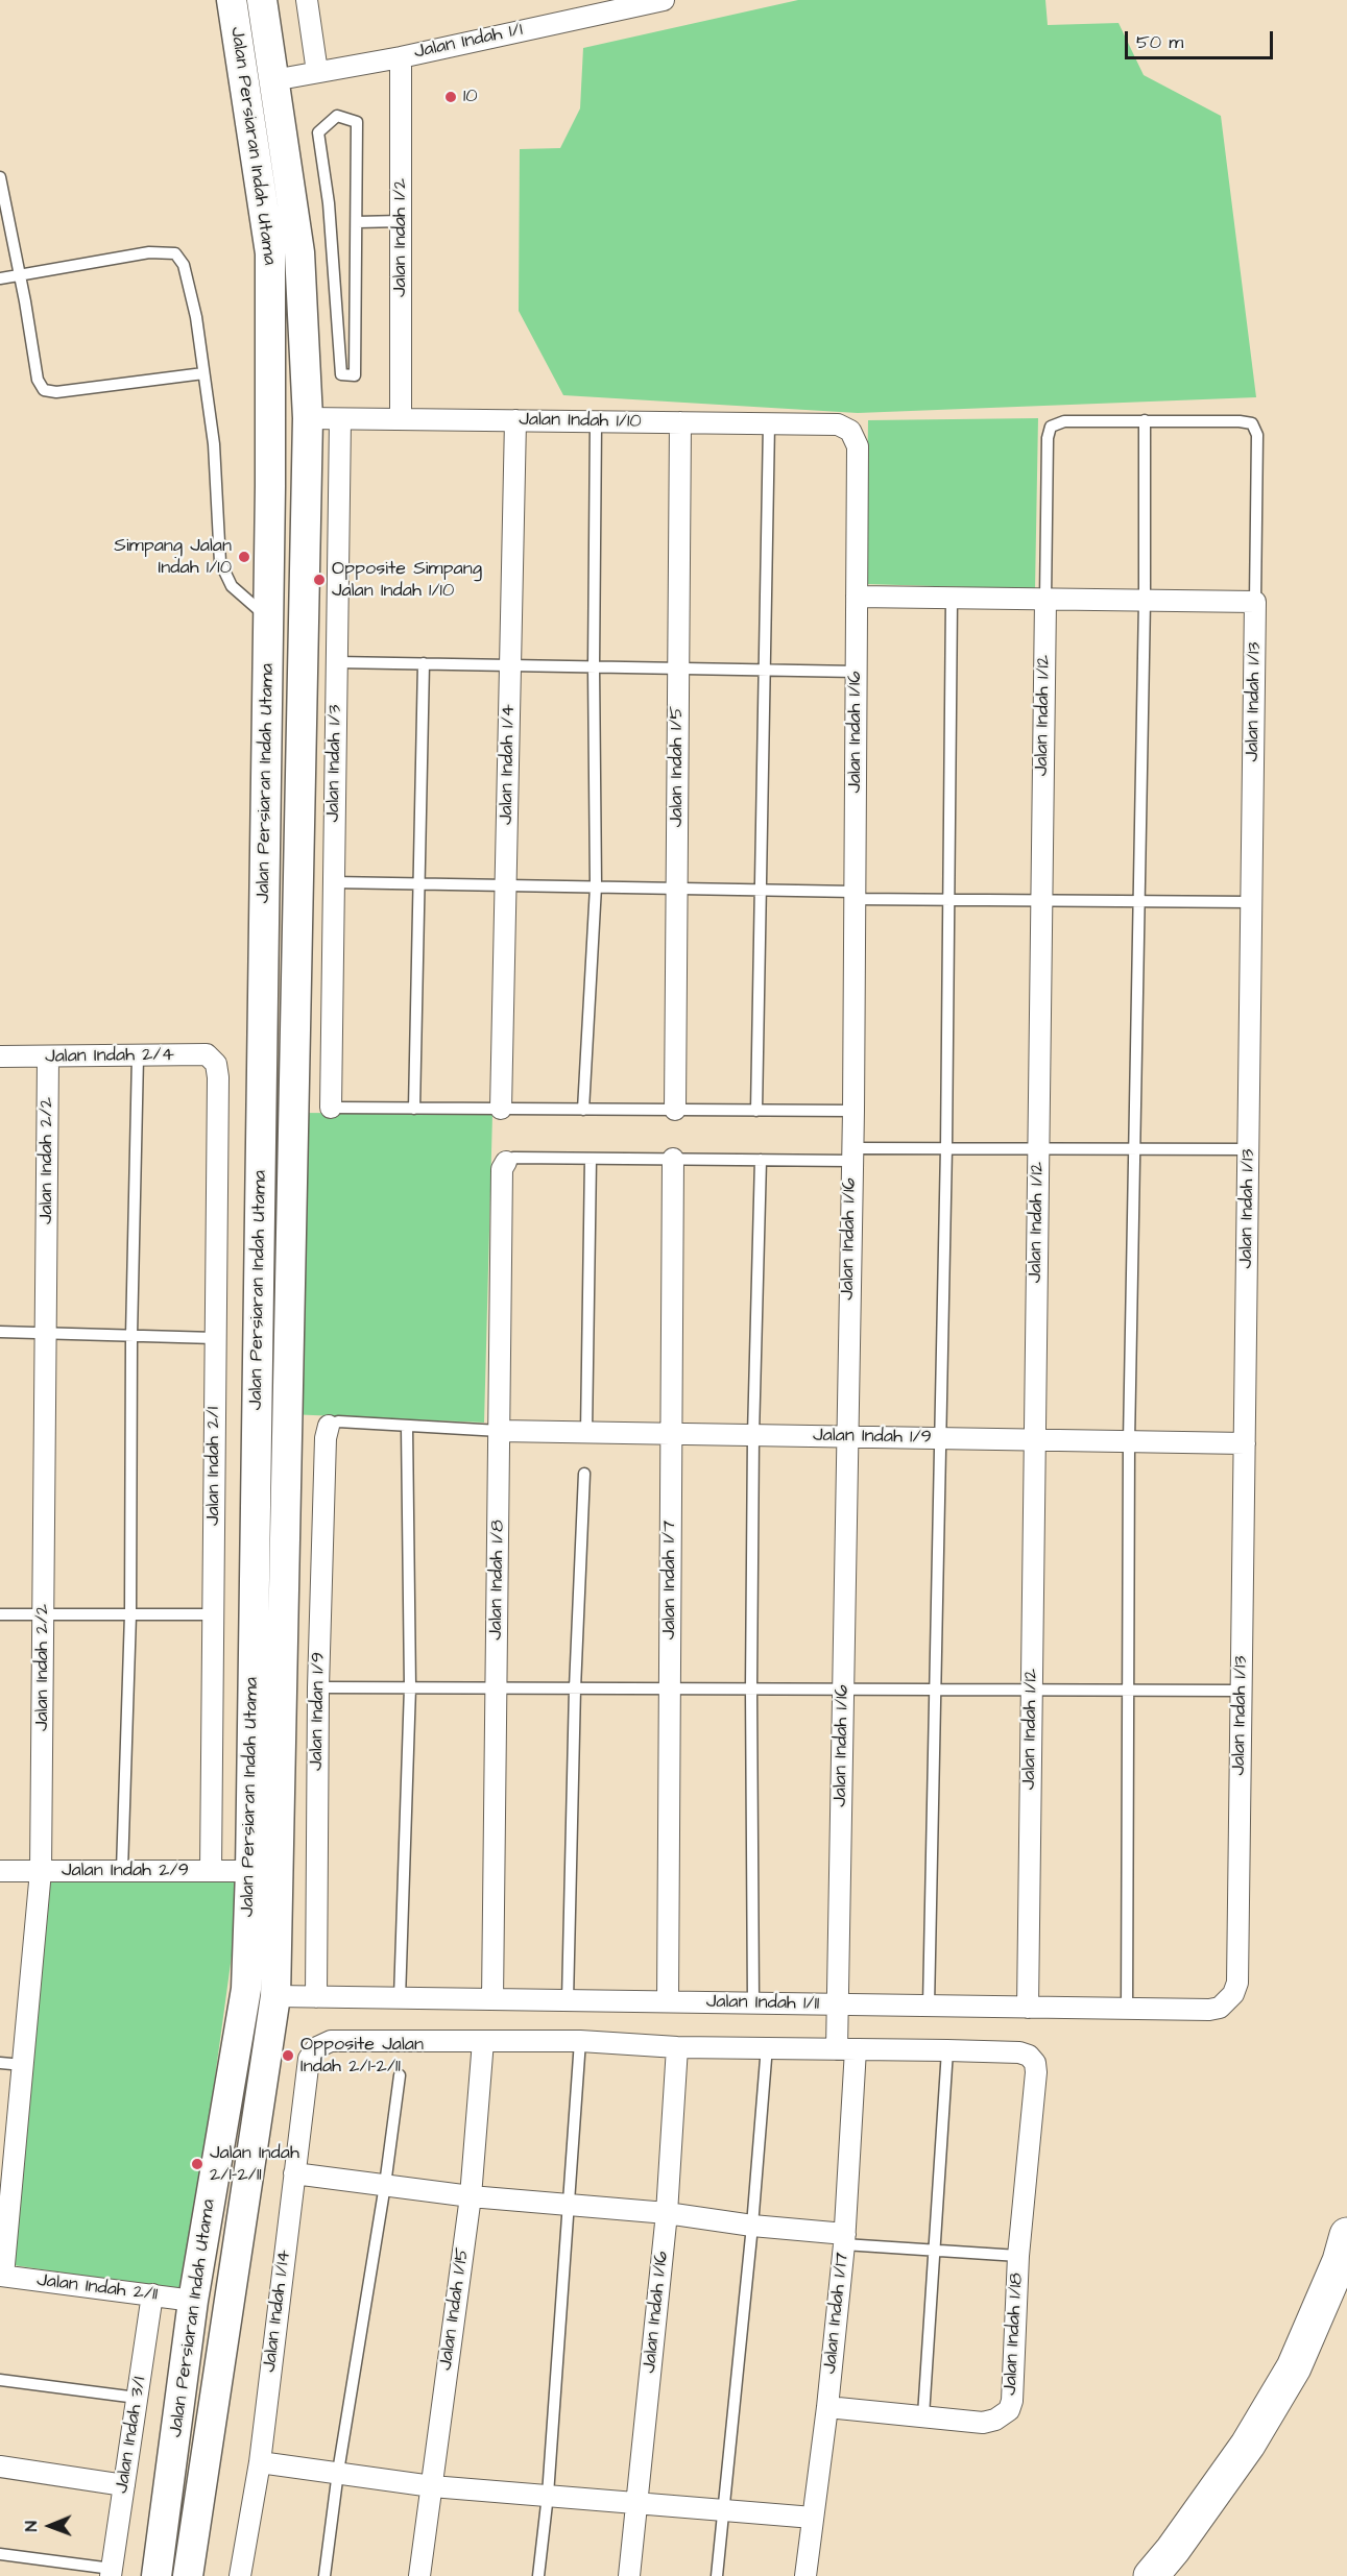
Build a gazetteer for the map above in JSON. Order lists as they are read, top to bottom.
{
  "streets": {
    "main road": ["Jalan Persiaran Indah Utama"],
    "street": [
      "Jalan Indah 1/1",
      "Jalan Indah 1/2",
      "Jalan Indah 1/10",
      "Jalan Indah 1/13",
      "Jalan Indah 1/12",
      "Jalan Indah 1/16",
      "Jalan Indah 1/3",
      "Jalan Indah 1/4",
      "Jalan Indah 1/5",
      "Jalan Indah 2/4",
      "Jalan Indah 2/2",
      "Jalan Indah 1/9",
      "Jalan Indah 2/1",
      "Jalan Indah 1/8",
      "Jalan Indah 1/7",
      "Jalan Indan 1/9",
      "Jalan Indah 2/9",
      "Jalan Indah 1/11",
      "Jalan Indah 2/11",
      "Jalan Indah 1/15",
      "Jalan Indah 1/14",
      "Jalan Indah 1/17",
      "Jalan Indah 1/18",
      "Jalan Indah 3/1"
    ]
  },
  "crossings": [
    ["Jalan Indah 1/1", "Jalan Persiaran Indah Utama"],
    ["Jalan Indah 1/1", "Jalan Indah 1/2"],
    ["Jalan Persiaran Indah Utama", "Jalan Indah 1/10"],
    ["Jalan Persiaran Indah Utama", "Jalan Indah 2/9"],
    ["Jalan Persiaran Indah Utama", "Jalan Indah 1/11"],
    ["Jalan Persiaran Indah Utama", "Jalan Indah 2/11"],
    ["Jalan Indah 1/2", "Jalan Indah 1/10"],
    ["Jalan Indah 1/10", "Jalan Indah 1/16"],
    ["Jalan Indah 1/10", "Jalan Indah 1/3"],
    ["Jalan Indah 1/10", "Jalan Indah 1/4"],
    ["Jalan Indah 1/10", "Jalan Indah 1/5"],
    ["Jalan Indah 1/13", "Jalan Indah 1/12"],
    ["Jalan Indah 1/13", "Jalan Indah 1/9"],
    ["Jalan Indah 1/13", "Jalan Indah 1/11"],
    ["Jalan Indah 1/12", "Jalan Indah 1/9"],
    ["Jalan Indah 1/12", "Jalan Indah 1/11"],
    ["Jalan Indah 1/16", "Jalan Indah 1/9"],
    ["Jalan Indah 1/16", "Jalan Indah 1/11"],
    ["Jalan Indah 1/16", "Jalan Indah 1/17"],
    ["Jalan Indah 2/4", "Jalan Indah 2/2"],
    ["Jalan Indah 2/4", "Jalan Indah 2/1"],
    ["Jalan Indah 2/2", "Jalan Indah 2/9"],
    ["Jalan Indah 2/2", "Jalan Indah 2/11"],
    ["Jalan Indah 1/9", "Jalan Indah 1/8"],
    ["Jalan Indah 1/9", "Jalan Indah 1/7"],
    ["Jalan Indah 2/1", "Jalan Indah 2/9"],
    ["Jalan Indah 1/8", "Jalan Indah 1/11"],
    ["Jalan Indah 1/7", "Jalan Indah 1/11"],
    ["Jalan Indan 1/9", "Jalan Indah 1/11"],
    ["Jalan Indah 2/11", "Jalan Indah 3/1"],
    ["Jalan Indah 1/15", "Jalan Indah 1/14"],
    ["Jalan Indah 1/17", "Jalan Indah 1/18"]
  ],
  "places": [
    "10",
    "Simpang Jalan Indah 1/10",
    "Opposite Simpang Jalan Indah 1/10",
    "Opposite Jalan Indah 2/1-2/11",
    "Jalan Indah 2/1-2/11"
  ],
  "scale_bar": "50 m",
  "north": "left"
}
